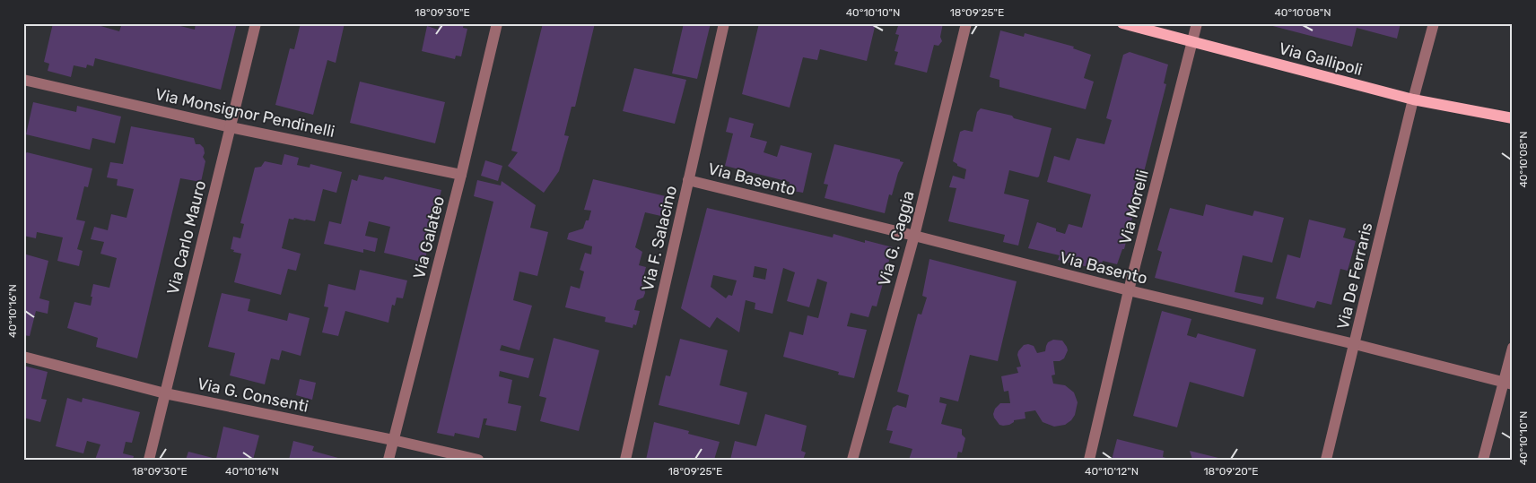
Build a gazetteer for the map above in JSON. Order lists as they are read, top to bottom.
{
  "streets": {
    "main road": ["Via Gallipoli"],
    "street": [
      "Via Monsignor Pendinelli",
      "Via Basento",
      "Via Morelli",
      "Via Carlo Mauro",
      "Via Galateo",
      "Via F. Salacino",
      "Via G. Caggia",
      "Via De Ferraris",
      "Via G. Consenti"
    ]
  },
  "crossings": [
    ["Via Gallipoli", "Via Morelli"],
    ["Via Gallipoli", "Via De Ferraris"],
    ["Via Monsignor Pendinelli", "Via Carlo Mauro"],
    ["Via Monsignor Pendinelli", "Via Galateo"],
    ["Via Basento", "Via Morelli"],
    ["Via Basento", "Via F. Salacino"],
    ["Via Basento", "Via G. Caggia"],
    ["Via Basento", "Via De Ferraris"],
    ["Via Carlo Mauro", "Via G. Consenti"],
    ["Via Galateo", "Via G. Consenti"]
  ],
  "coordinates": [
    "18°09'30\"E",
    "40°10'10\"N",
    "18°09'25\"E",
    "40°10'08\"N",
    "40°10'16\"N",
    "40°10'12\"N",
    "18°09'20\"E"
  ]
}
